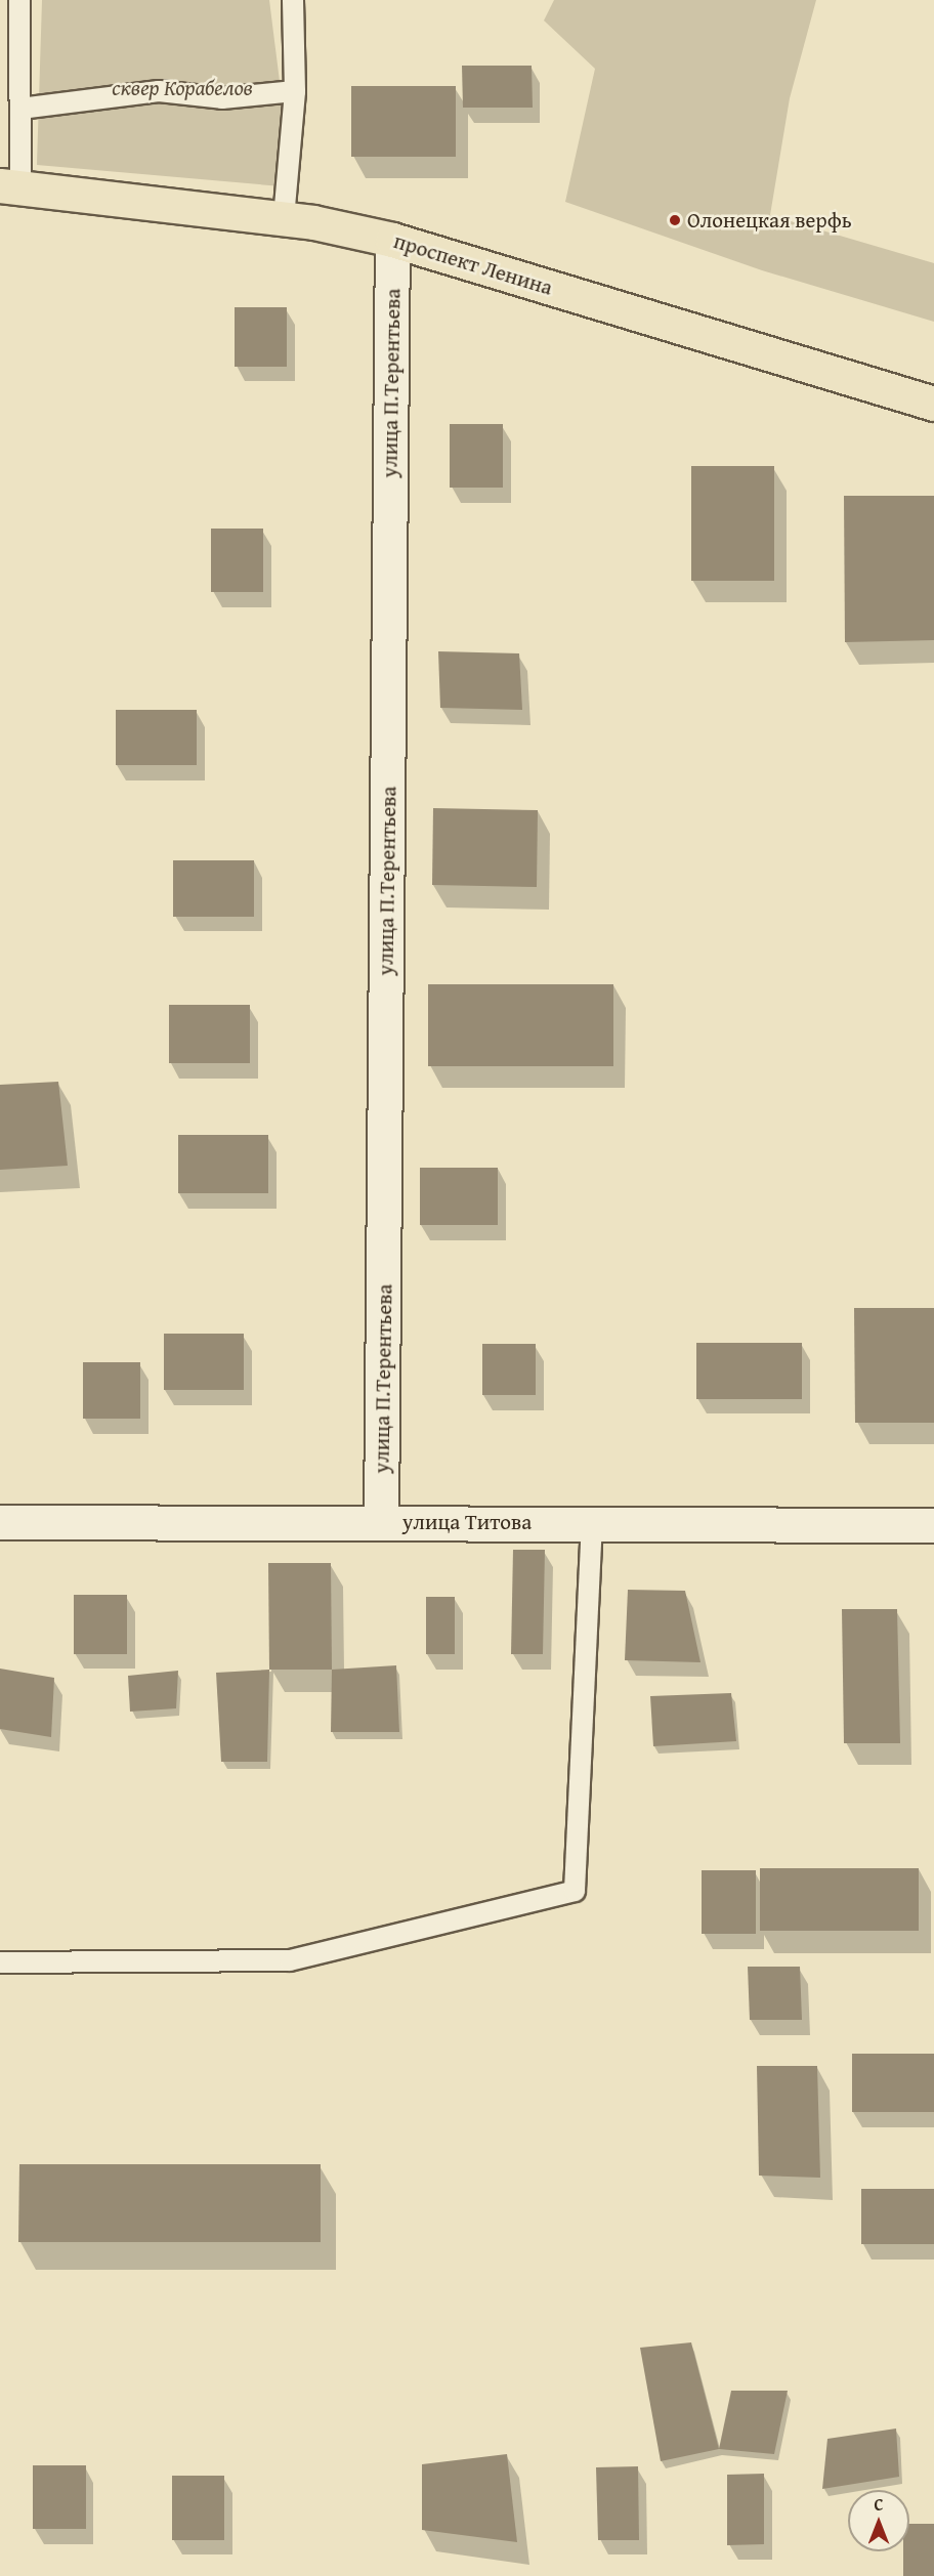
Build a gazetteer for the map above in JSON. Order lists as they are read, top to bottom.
{
  "streets": {
    "main road": ["проспект Ленина"],
    "street": ["улица П.Терентьева", "улица Титова"]
  },
  "crossings": [
    ["проспект Ленина", "улица П.Терентьева"],
    ["улица П.Терентьева", "улица Титова"]
  ],
  "parks": ["сквер Корабелов"],
  "places": ["Олонецкая верфь"],
  "north": "top"
}
